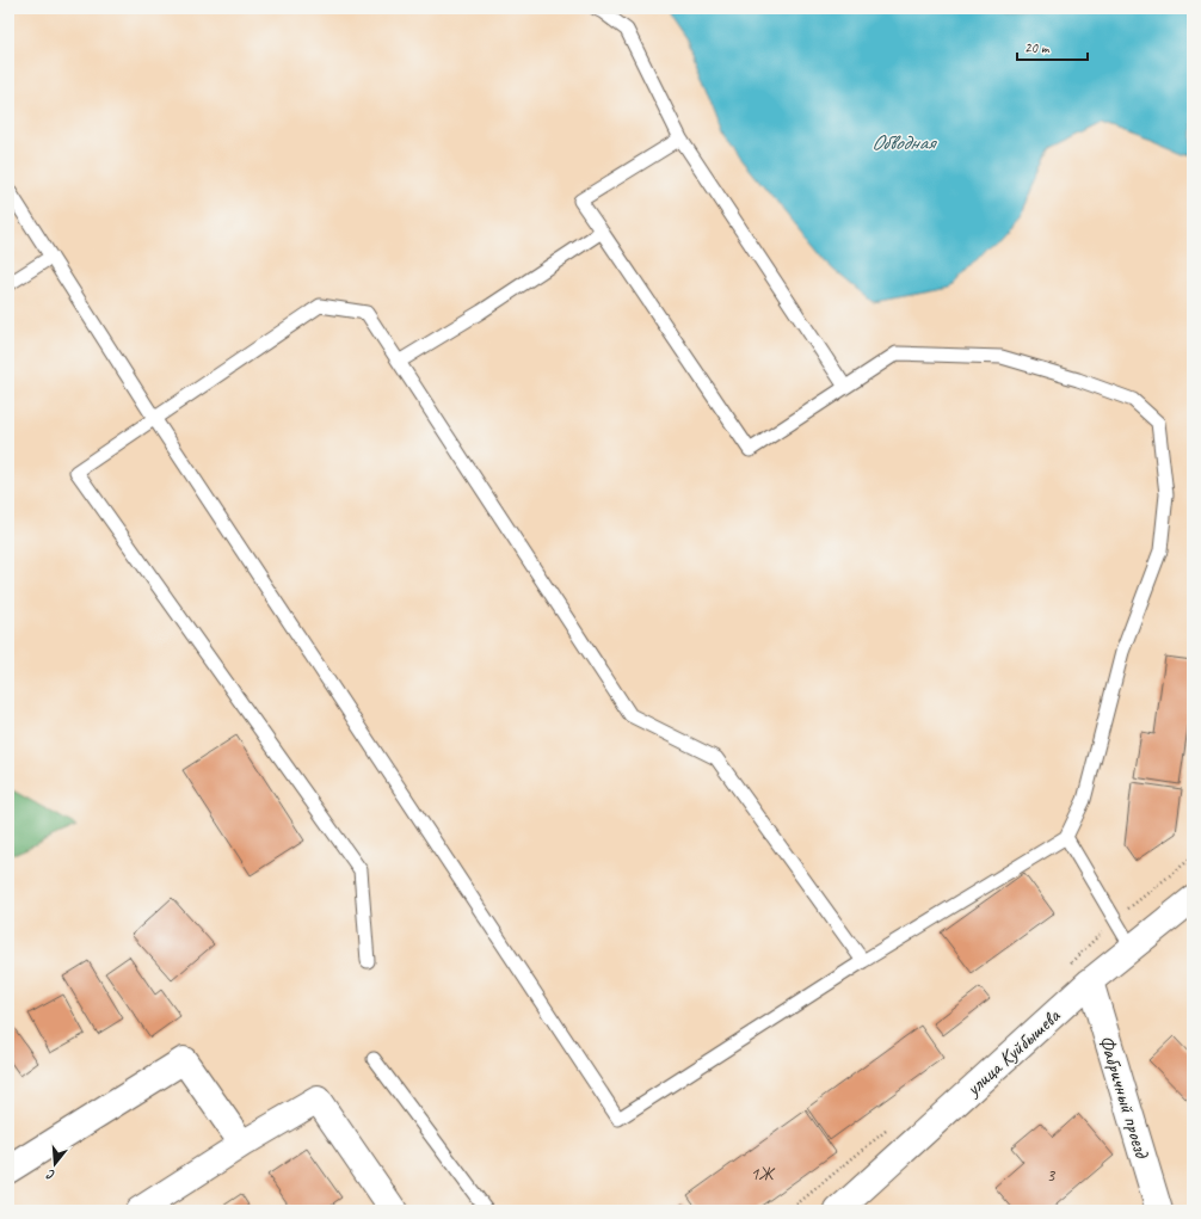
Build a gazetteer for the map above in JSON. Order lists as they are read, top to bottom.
{
  "streets": {
    "street": ["улица Куйбышева", "Фабричный проезд"]
  },
  "crossings": [
    ["улица Куйбышева", "Фабричный проезд"]
  ],
  "water": ["Обводная"],
  "house_numbers": ["1Ж", "3"],
  "scale_bar": "20 m",
  "north": "bottom"
}
